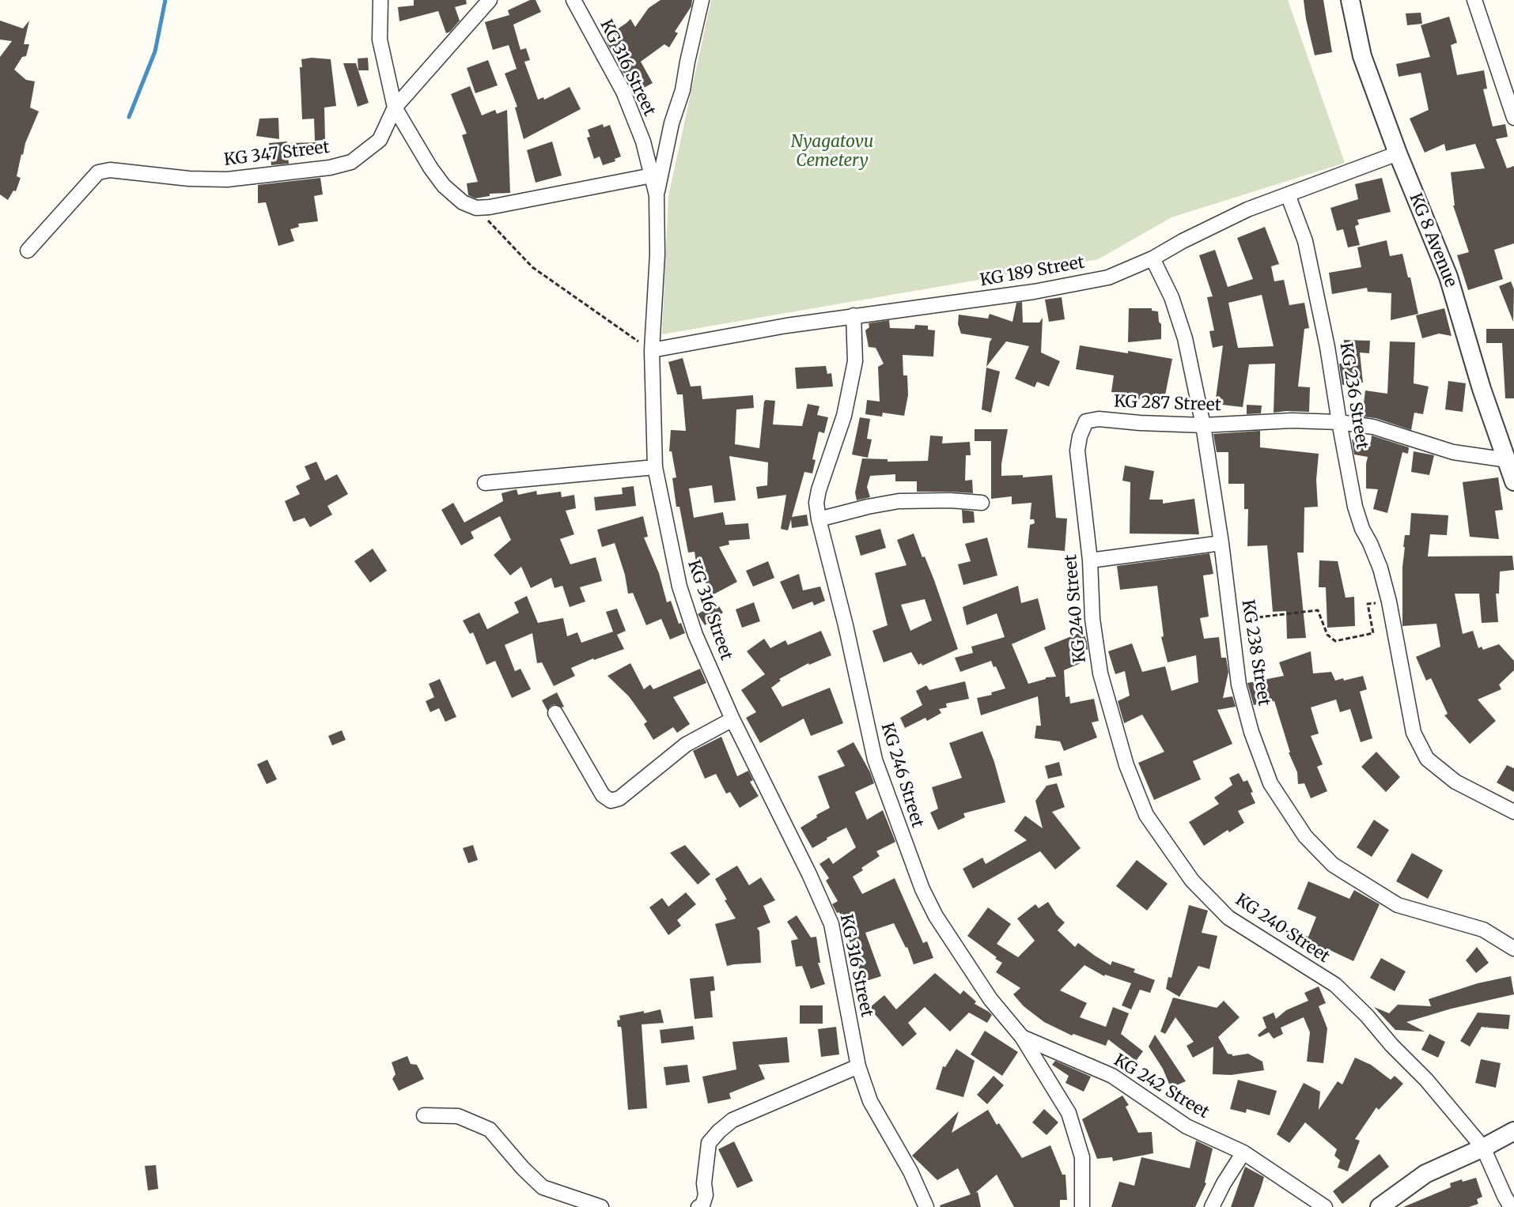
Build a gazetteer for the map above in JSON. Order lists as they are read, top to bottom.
{
  "streets": {
    "street": [
      "KG 316 Street",
      "KG 347 Street",
      "KG 8 Avenue",
      "KG 189 Street",
      "KG 236 Street",
      "KG 287 Street",
      "KG 240 Street",
      "KG 238 Street",
      "KG 246 Street",
      "KG 242 Street"
    ]
  },
  "crossings": [
    ["KG 316 Street", "KG 189 Street"],
    ["KG 8 Avenue", "KG 189 Street"],
    ["KG 8 Avenue", "KG 287 Street"],
    ["KG 189 Street", "KG 236 Street"],
    ["KG 189 Street", "KG 238 Street"],
    ["KG 189 Street", "KG 246 Street"],
    ["KG 236 Street", "KG 287 Street"],
    ["KG 287 Street", "KG 240 Street"],
    ["KG 287 Street", "KG 238 Street"],
    ["KG 246 Street", "KG 242 Street"]
  ],
  "parks": ["Nyagatovu Cemetery"]
}
